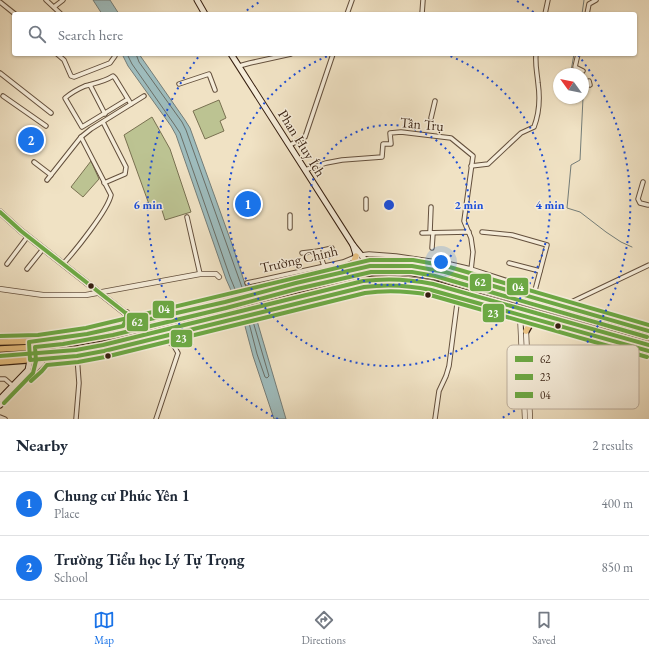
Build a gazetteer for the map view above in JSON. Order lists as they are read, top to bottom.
{
  "streets": {
    "main road": ["Phan Huy Ích", "Trường Chinh"],
    "street": ["Tân Trụ"]
  },
  "crossings": [
    ["Tân Trụ", "Phan Huy Ích"],
    ["Phan Huy Ích", "Trường Chinh"]
  ],
  "lines": ["transit line 62", "transit line 04", "transit line 23"],
  "legend": ["62", "23", "04"],
  "north": "top left",
  "page": {
    "search": "Search here",
    "pins": ["2", "1"],
    "heading": ["Nearby", "2 results"],
    "list": [
      {
        "mark": "1",
        "name": "Chung cư Phúc Yên 1",
        "note": "Place",
        "value": "400 m"
      },
      {
        "mark": "2",
        "name": "Trường Tiểu học Lý Tự Trọng",
        "note": "School",
        "value": "850 m"
      }
    ],
    "nav": ["Map", "Directions", "Saved"]
  },
  "rings": ["2 min", "4 min", "6 min"]
}
